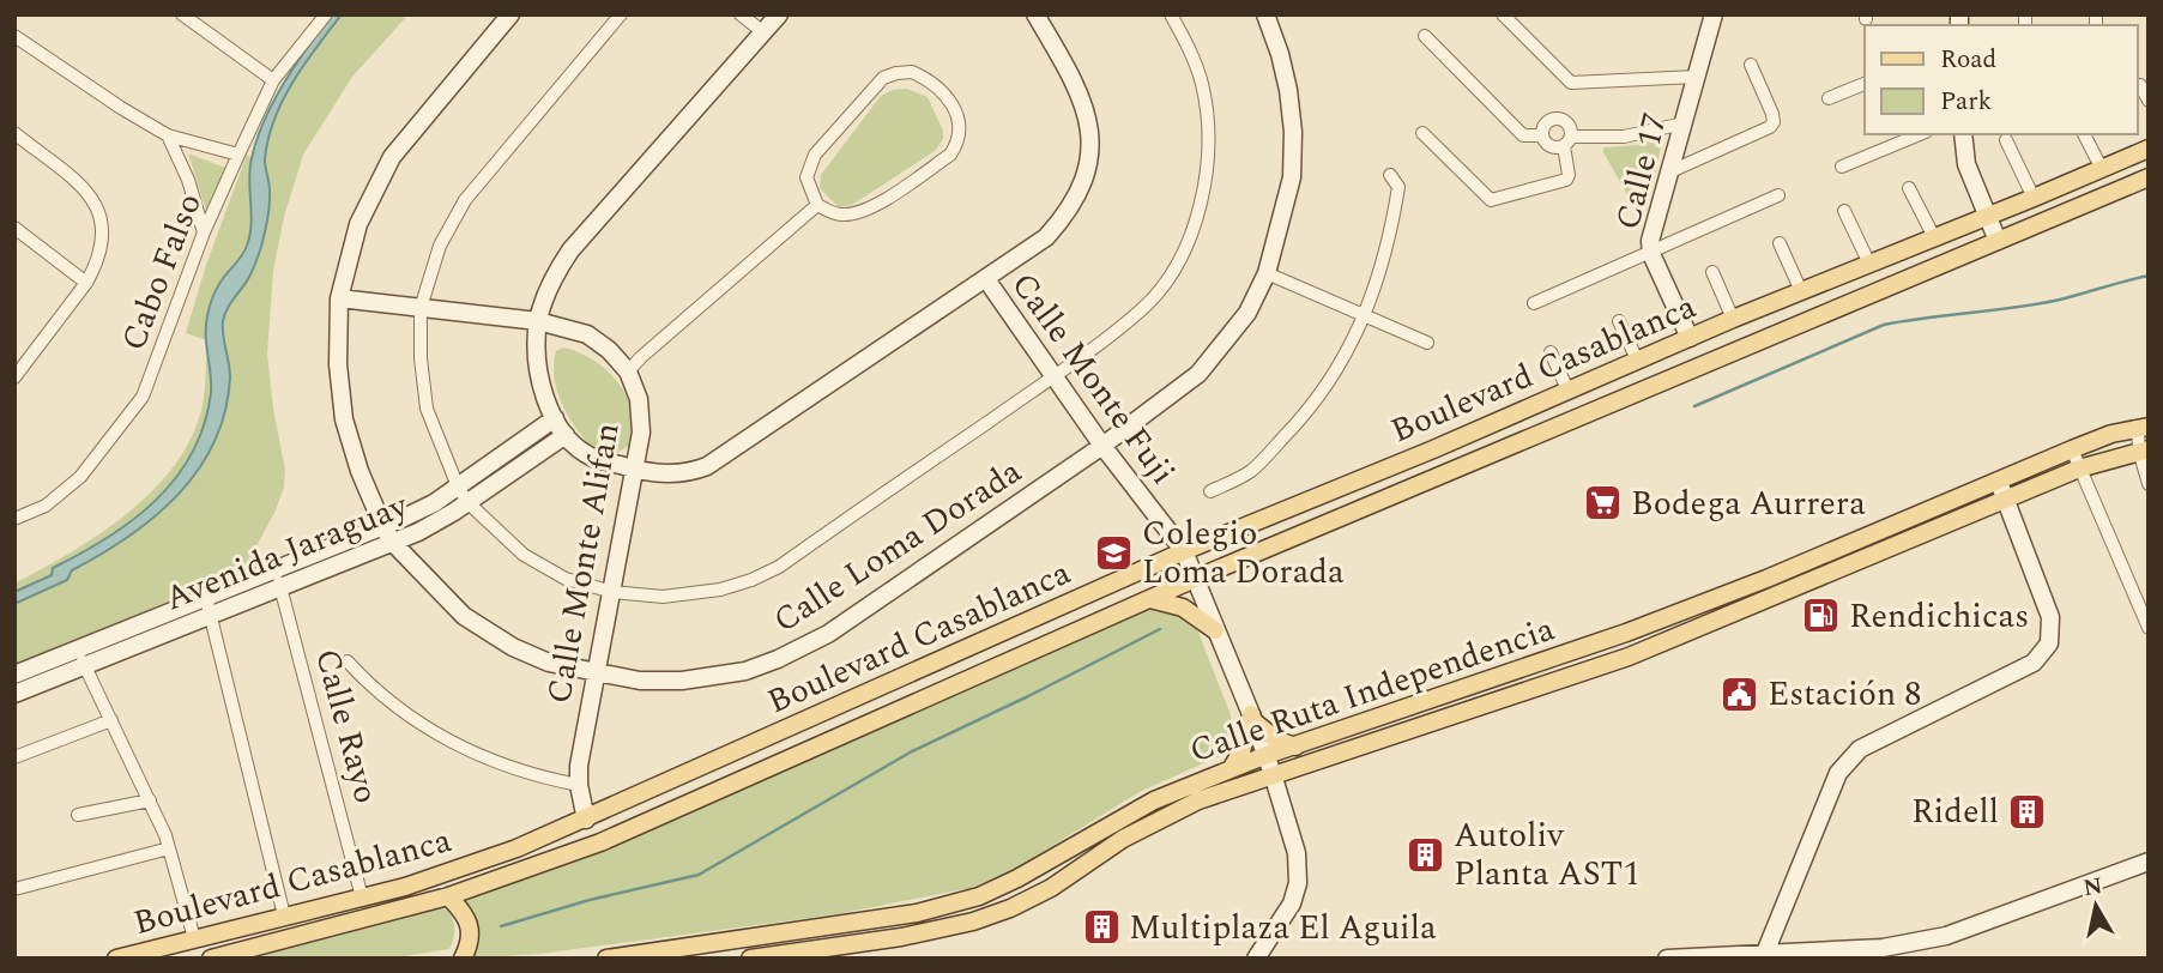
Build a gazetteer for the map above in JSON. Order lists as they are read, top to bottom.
{
  "streets": {
    "main road": ["Boulevard Casablanca", "Calle Ruta Independencia"],
    "street": [
      "Calle 17",
      "Cabo Falso",
      "Calle Monte Fuji",
      "Calle Loma Dorada",
      "Avenida Jaraguay",
      "Calle Monte Alifan",
      "Calle Rayo"
    ]
  },
  "crossings": [
    ["Calle 17", "Boulevard Casablanca"],
    ["Boulevard Casablanca", "Calle Monte Fuji"],
    ["Boulevard Casablanca", "Calle Monte Alifan"],
    ["Boulevard Casablanca", "Calle Rayo"],
    ["Calle Monte Fuji", "Calle Loma Dorada"],
    ["Calle Monte Fuji", "Calle Ruta Independencia"],
    ["Calle Loma Dorada", "Avenida Jaraguay"],
    ["Calle Loma Dorada", "Calle Monte Alifan"],
    ["Avenida Jaraguay", "Calle Rayo"]
  ],
  "places": {
    "supermarket": ["Bodega Aurrera"],
    "school or university": ["Colegio Loma Dorada"],
    "fuel station": ["Rendichicas"],
    "public building": ["Estación 8"],
    "building": ["Ridell", "Autoliv Planta AST1", "Multiplaza El Aguila"]
  },
  "legend": ["Road", "Park"],
  "north": "top"
}
